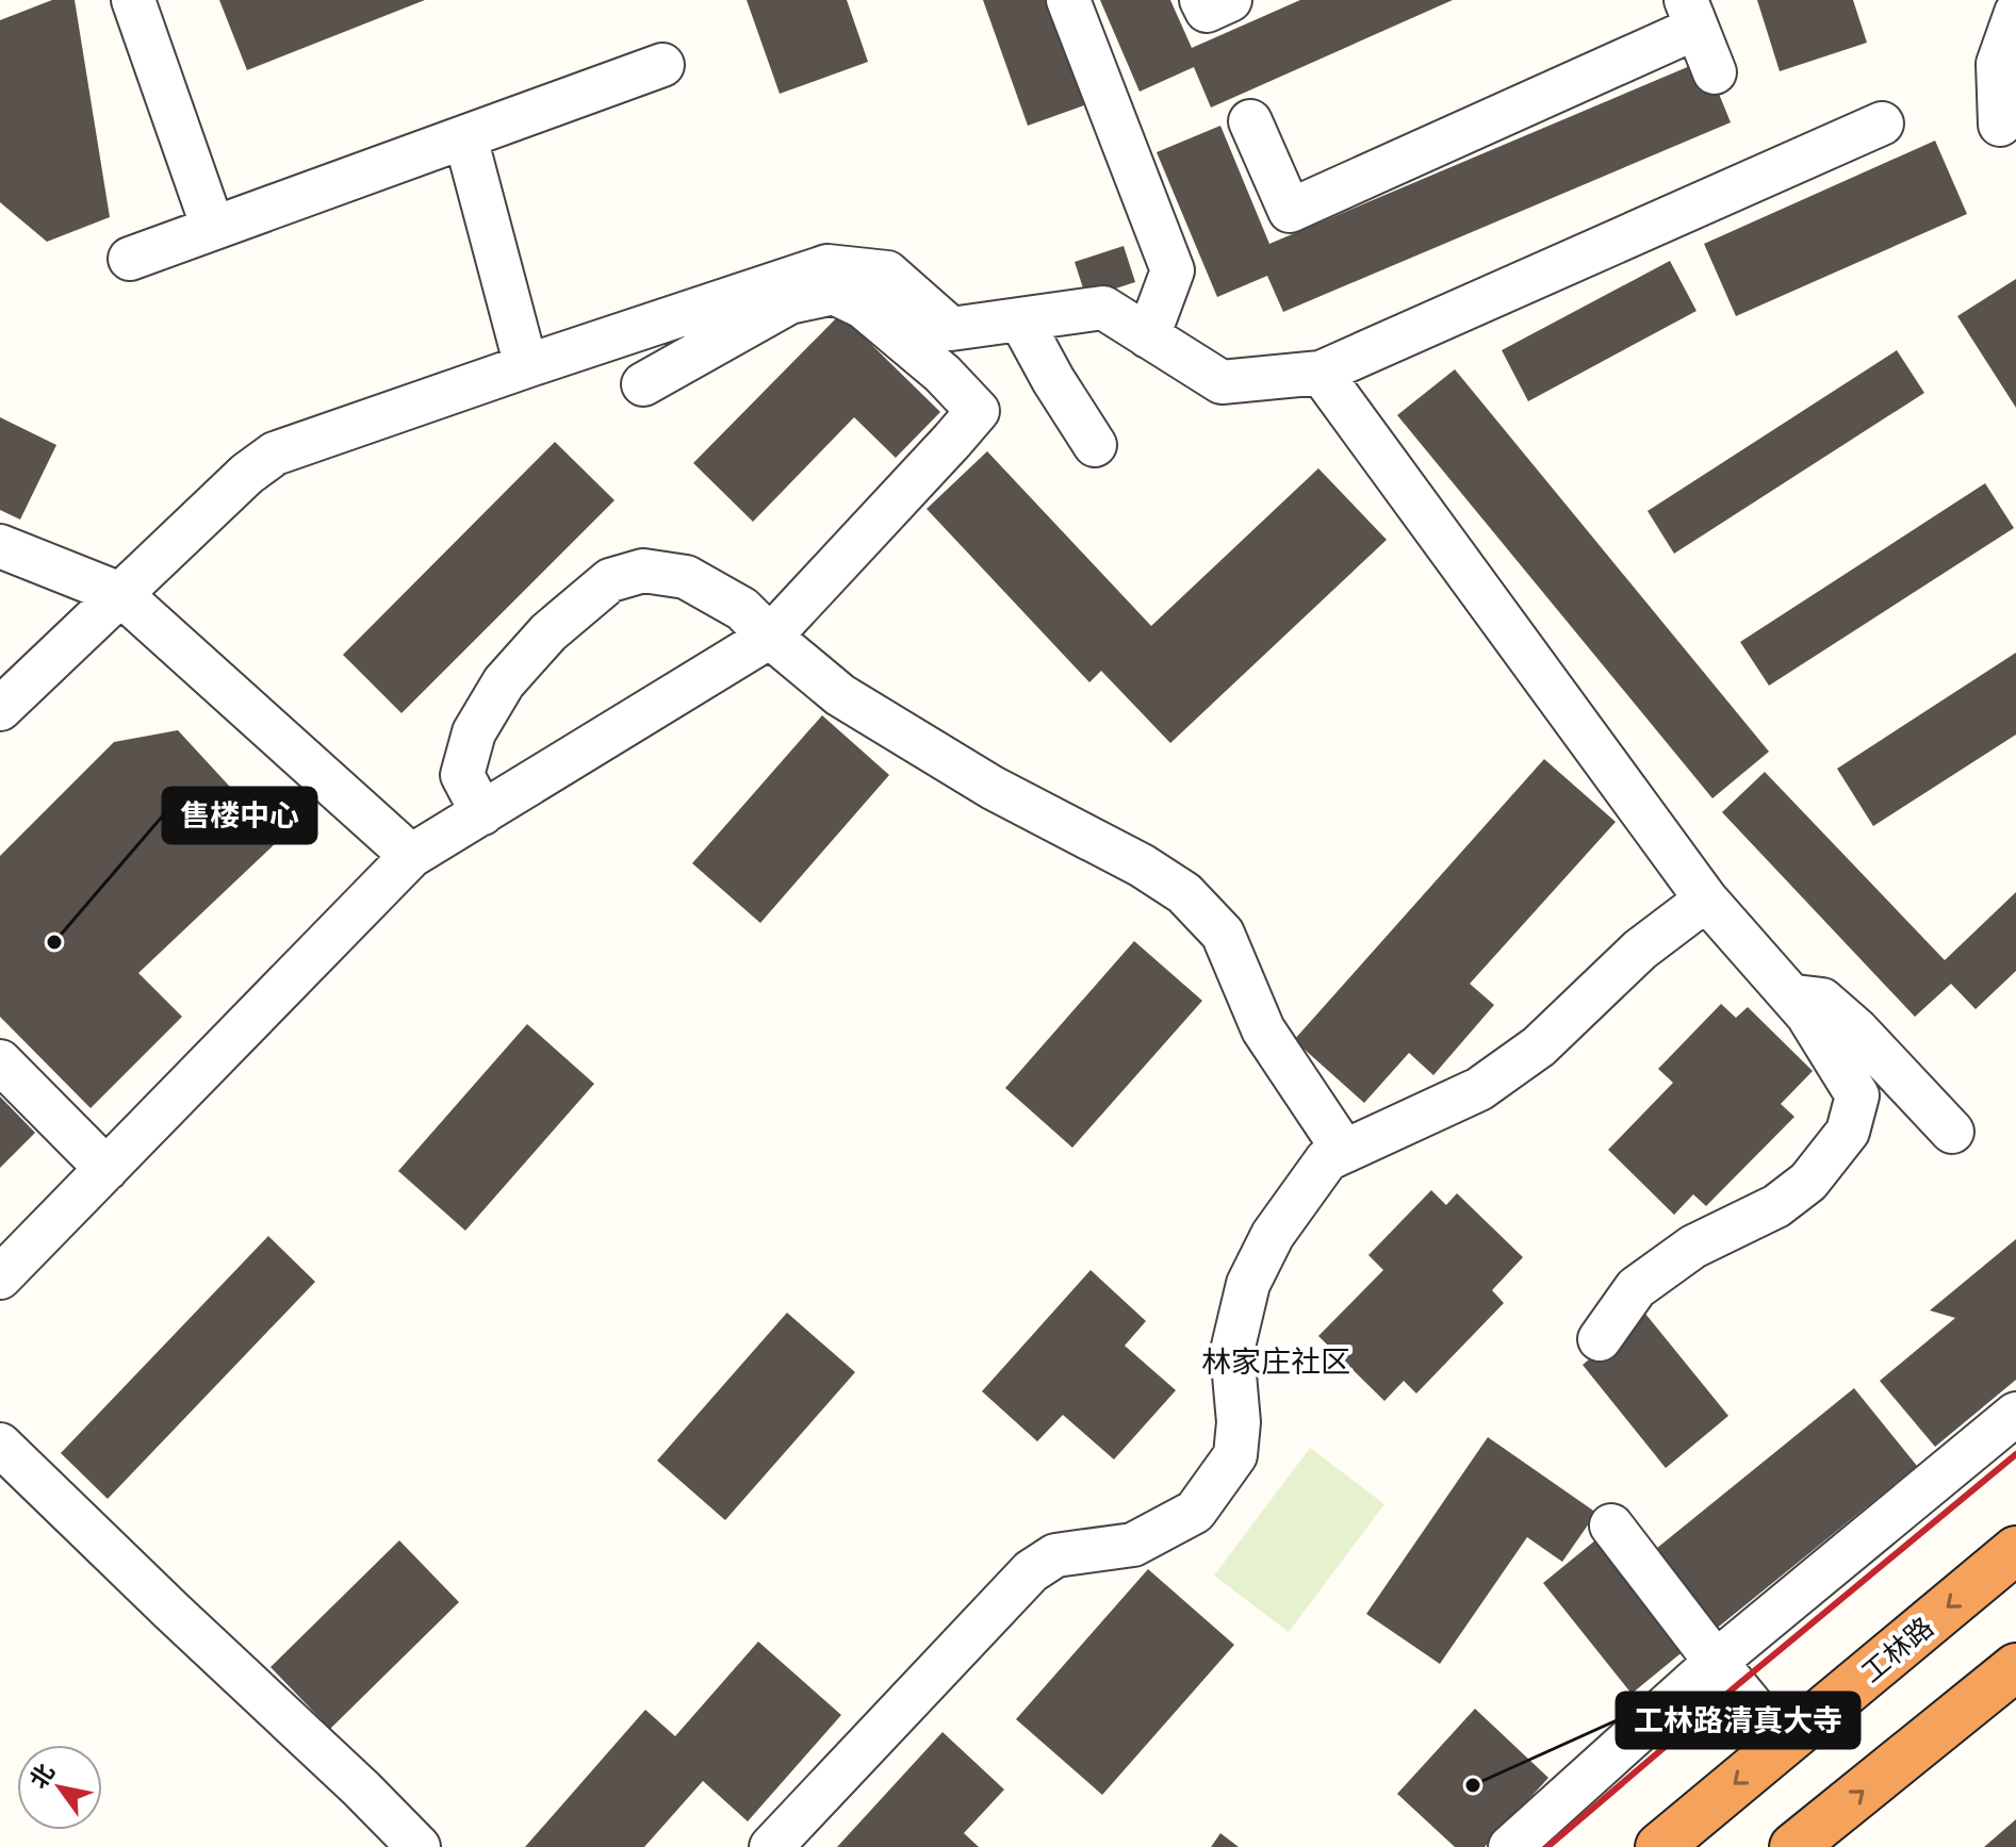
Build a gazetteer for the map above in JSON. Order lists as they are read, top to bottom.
{
  "streets": {
    "highway": ["工林路"]
  },
  "districts": ["林家庄社区"],
  "places": ["售楼中心", "工林路清真大寺"],
  "north": "top left"
}
